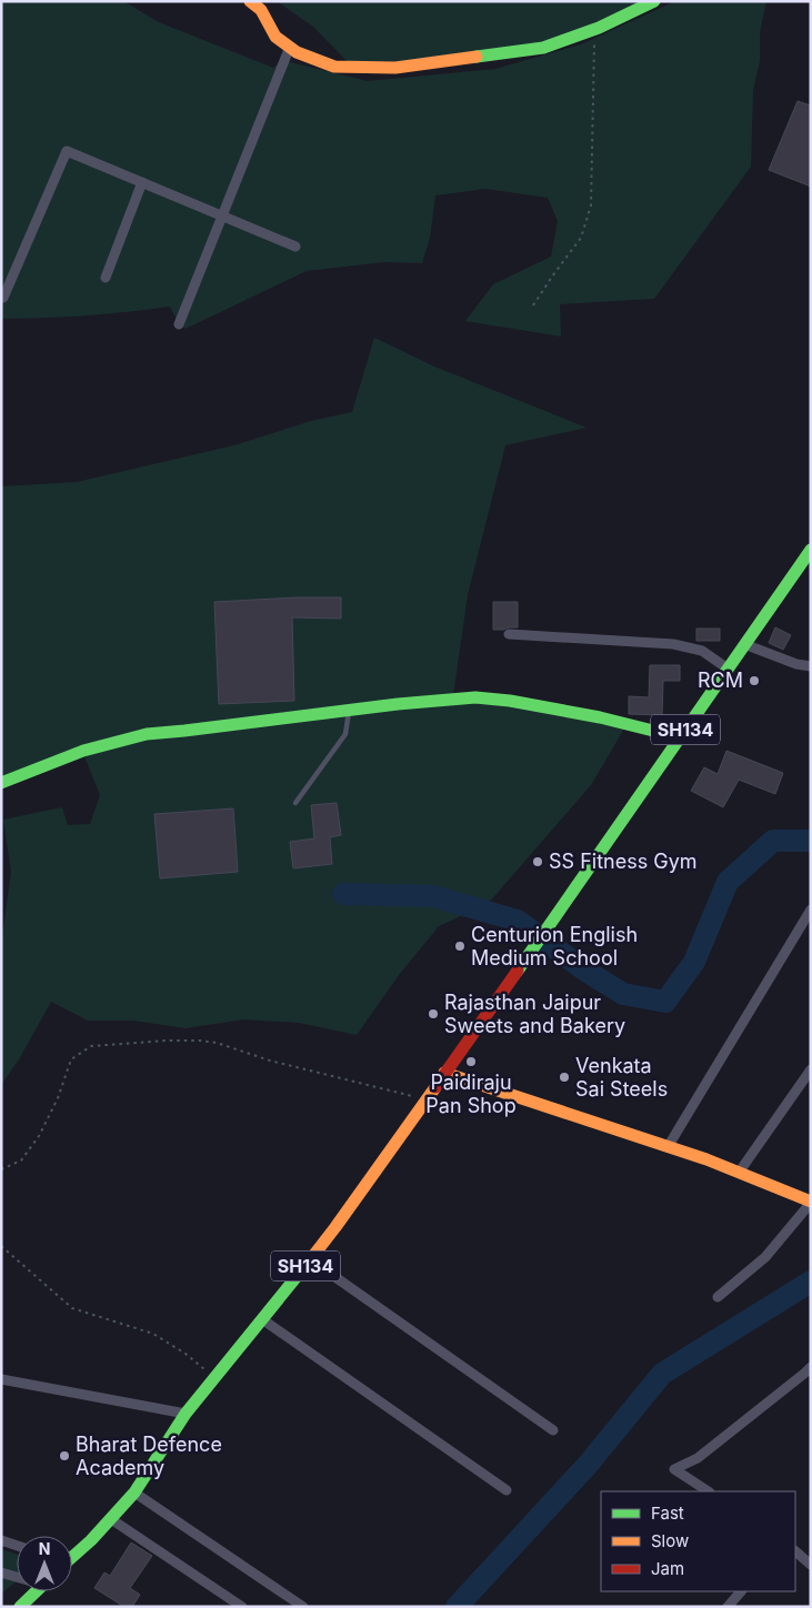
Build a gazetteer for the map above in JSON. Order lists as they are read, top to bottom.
{
  "streets": {
    "main road": ["SH134"]
  },
  "places": [
    "RCM",
    "SS Fitness Gym",
    "Centurion English Medium School",
    "Rajasthan Jaipur Sweets and Bakery",
    "Paidiraju Pan Shop",
    "Venkata Sai Steels",
    "Bharat Defence Academy"
  ],
  "legend": ["Fast", "Slow", "Jam"],
  "north": "top"
}
